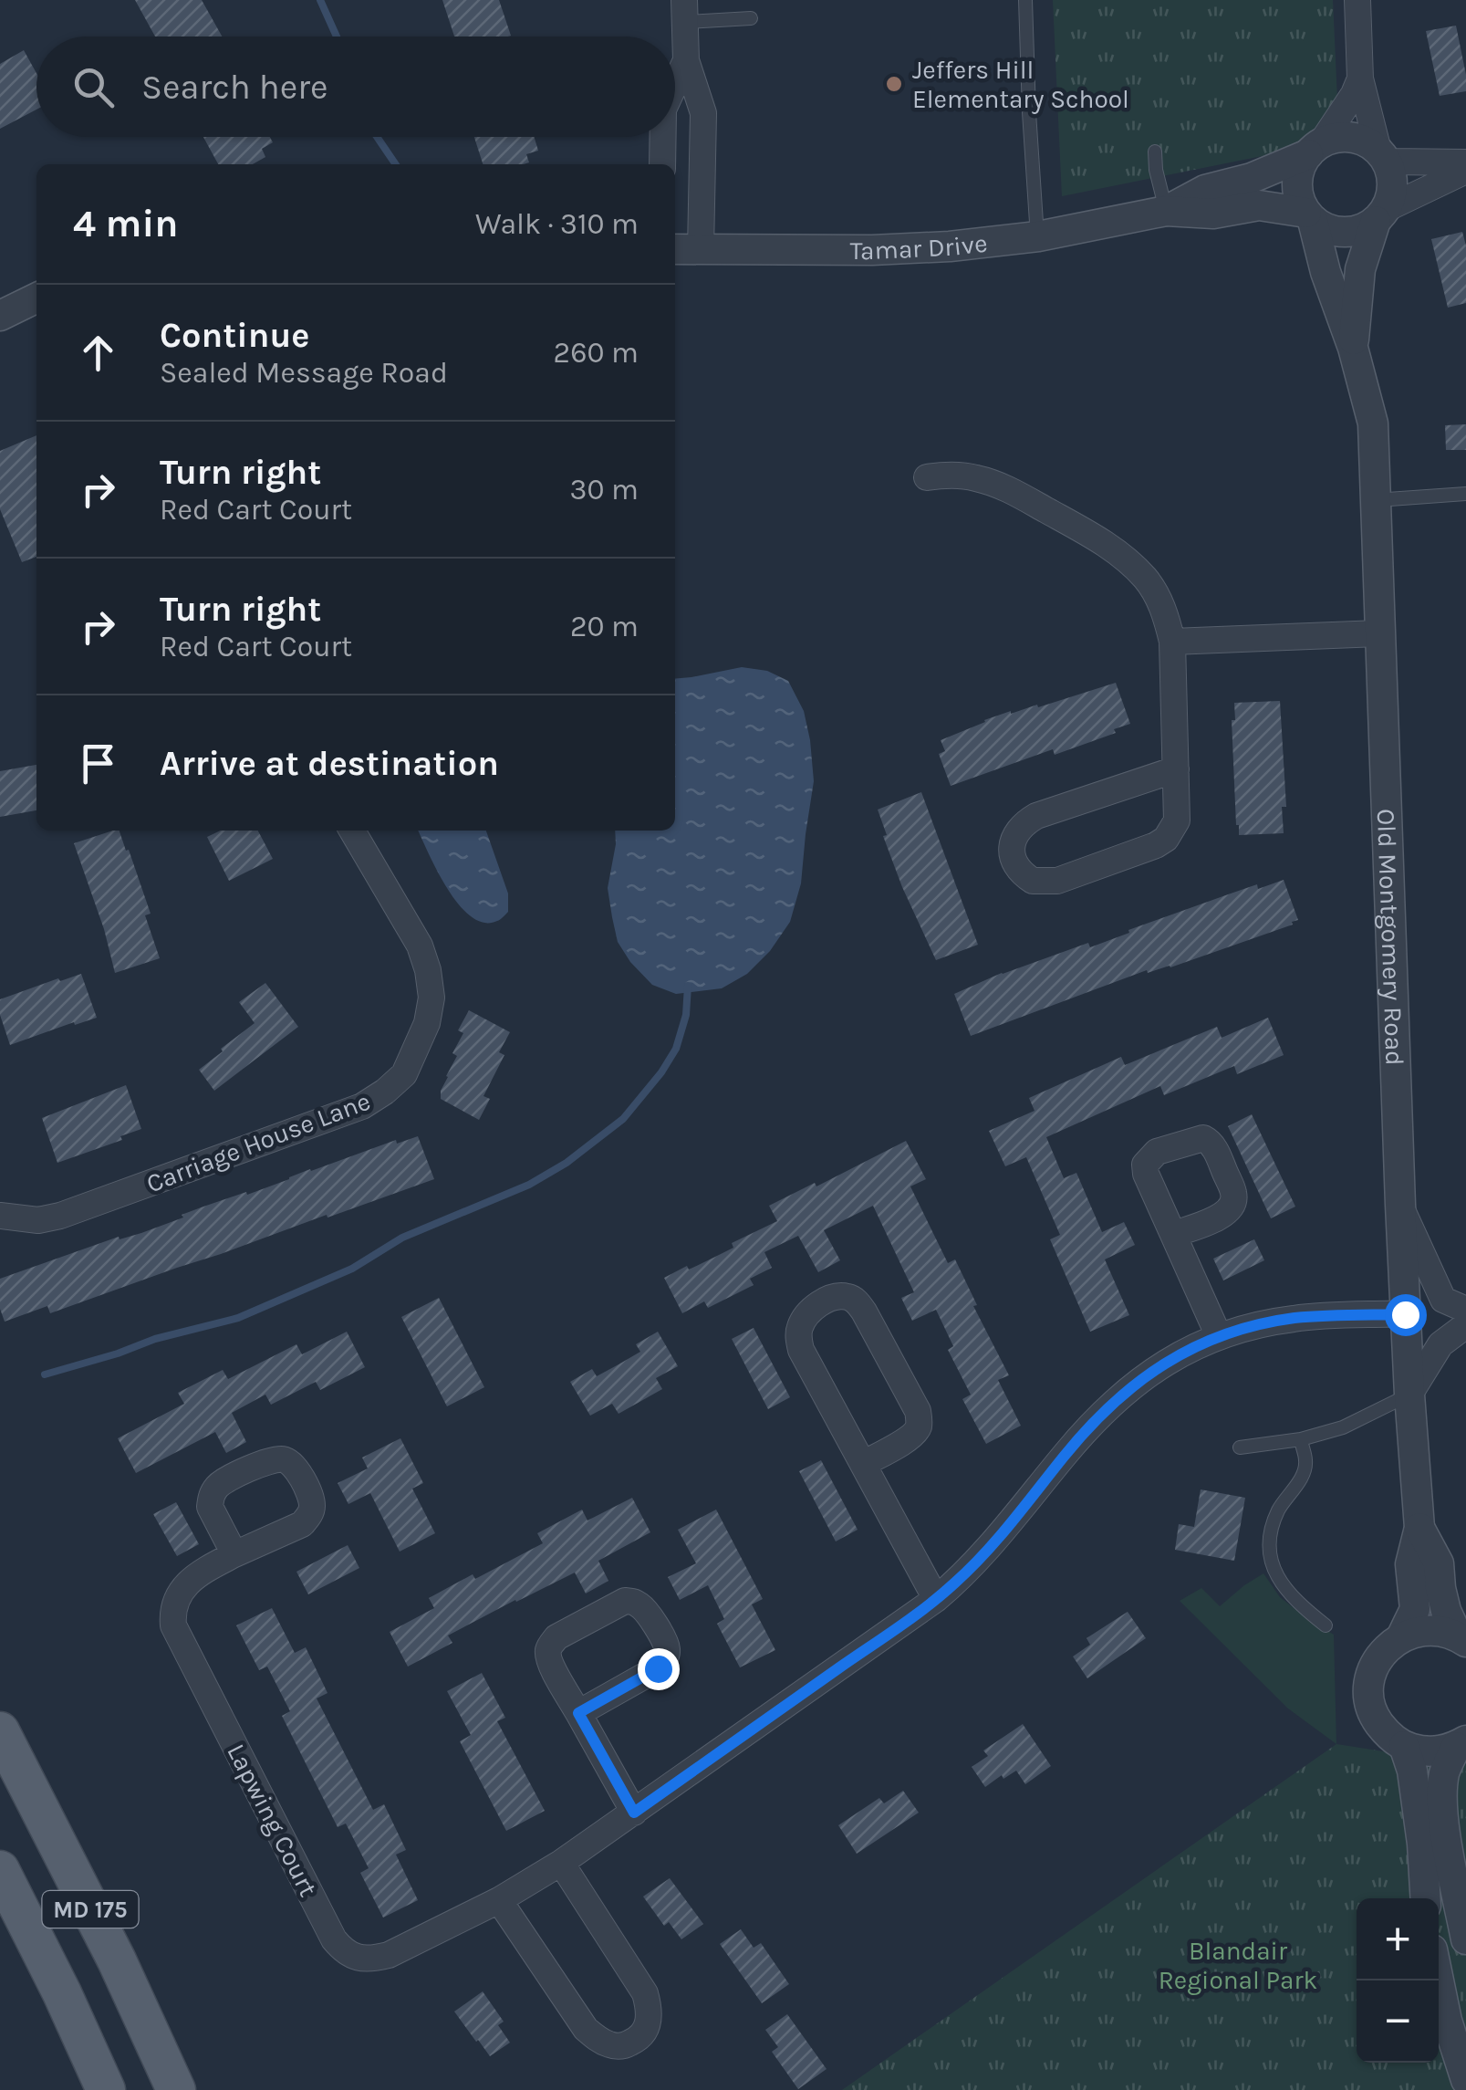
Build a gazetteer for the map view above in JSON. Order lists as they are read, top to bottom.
{
  "streets": {
    "main road": ["MD 175"],
    "street": [
      "Tamar Drive",
      "Old Montgomery Road",
      "Carriage House Lane",
      "Lapwing Court"
    ]
  },
  "crossings": [
    ["Tamar Drive", "Old Montgomery Road"],
    ["Old Montgomery Road", "Lapwing Court"]
  ],
  "parks": ["Blandair Regional Park"],
  "places": ["Jeffers Hill Elementary School"],
  "page": {
    "search": "Search here",
    "heading": ["4 min", "Walk · 310 m"],
    "list": [
      ["Continue", "Sealed Message Road", "260 m"],
      ["Turn right", "Red Cart Court", "30 m"],
      ["Turn right", "Red Cart Court", "20 m"],
      "Arrive at destination"
    ],
    "map_buttons": ["+", "−"]
  }
}
